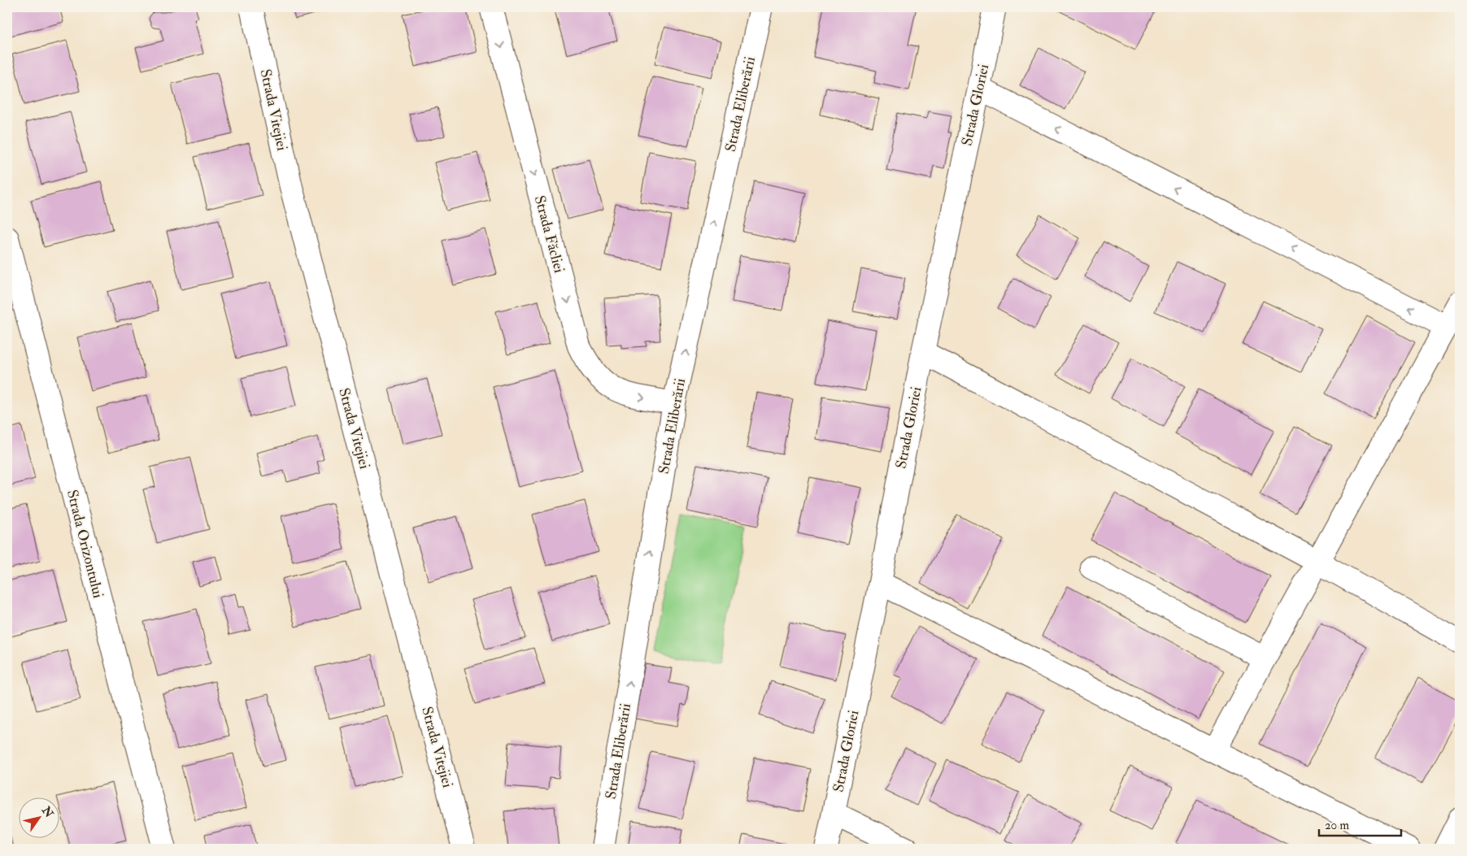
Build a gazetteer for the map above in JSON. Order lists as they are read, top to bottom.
{
  "streets": {
    "street": [
      "Strada Eliberării",
      "Strada Gloriei",
      "Strada Vitejiei",
      "Strada Făcliei",
      "Strada Orizontului"
    ]
  },
  "crossings": [
    ["Strada Eliberării", "Strada Făcliei"]
  ],
  "one_way": ["Strada Eliberării", "Strada Făcliei"],
  "scale_bar": "20 m",
  "north": "top right"
}
